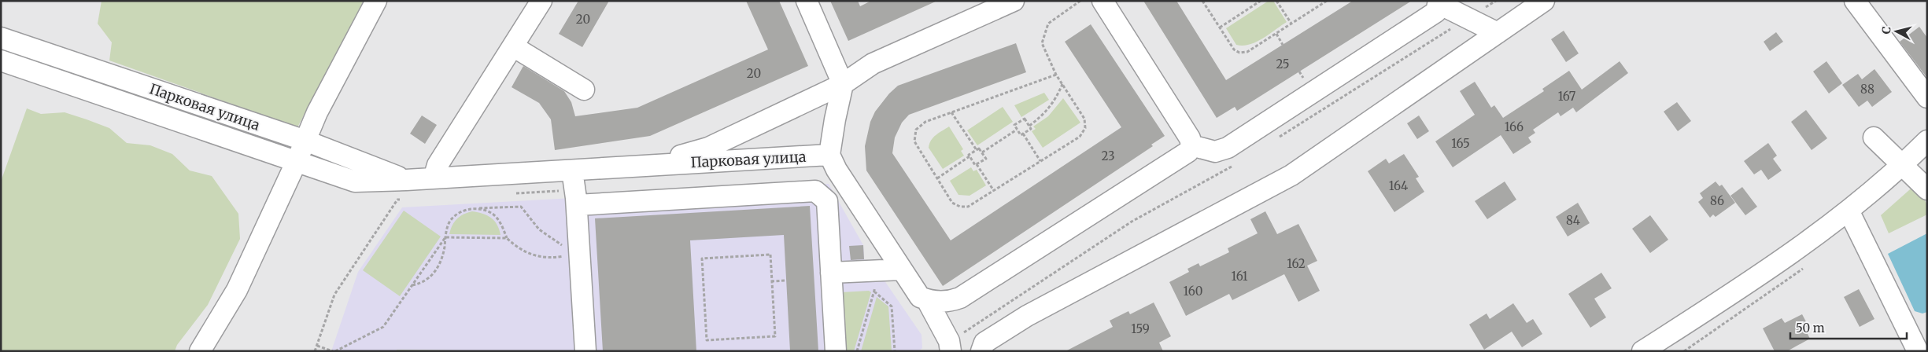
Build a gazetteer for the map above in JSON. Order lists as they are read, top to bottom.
{
  "streets": {
    "street": ["Парковая улица"]
  },
  "house_numbers": [
    "20",
    "25",
    "20",
    "88",
    "167",
    "166",
    "165",
    "23",
    "164",
    "86",
    "84",
    "162",
    "161",
    "160",
    "159"
  ],
  "scale_bar": "50 m",
  "north": "left"
}
